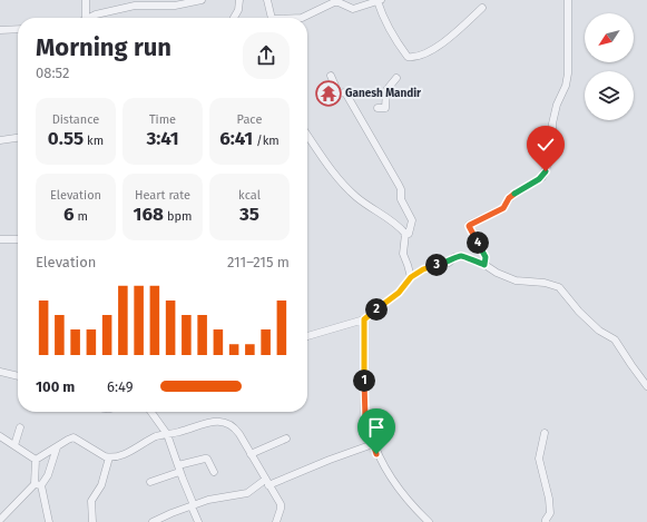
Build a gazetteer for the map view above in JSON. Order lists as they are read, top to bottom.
{
  "places": {
    "temple": ["Ganesh Mandir"]
  },
  "north": "bottom left",
  "page": {
    "heading": ["Morning run", "08:52"],
    "stats": [
      ["Distance", "0.55 km"],
      ["Time", "3:41"],
      ["Pace", "6:41 /km"],
      ["Elevation", "6 m"],
      ["Heart rate", "168 bpm"],
      ["kcal", "35"]
    ],
    "pins": [
      "4",
      "3",
      "2",
      "1"
    ],
    "chart": ["Elevation", "211–215 m"],
    "list": [
      {
        "name": "100 m",
        "note": "6:49"
      }
    ]
  }
}
